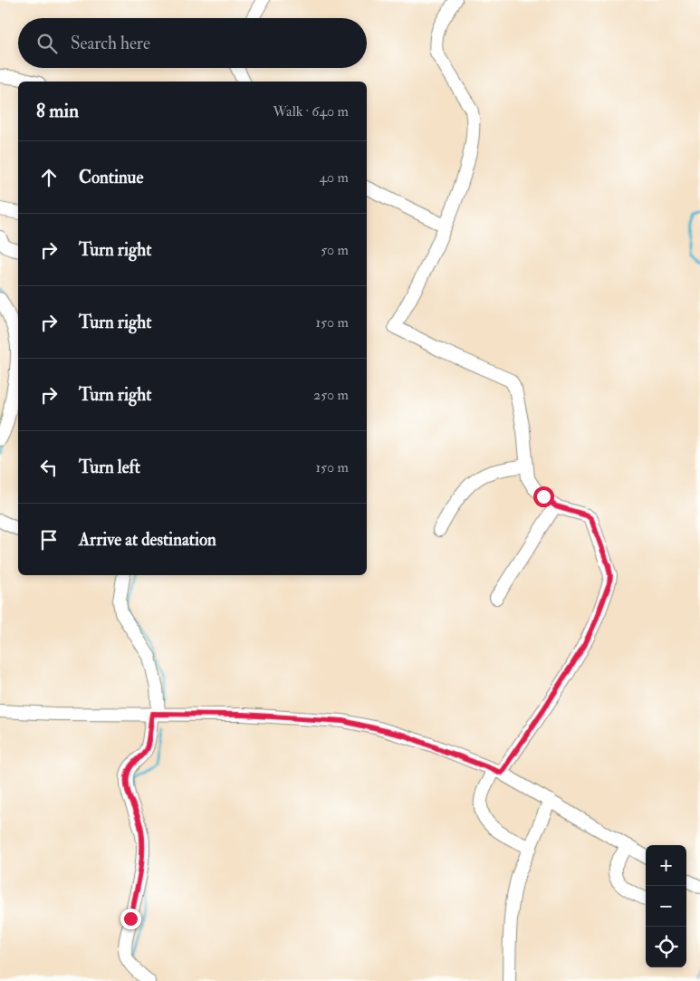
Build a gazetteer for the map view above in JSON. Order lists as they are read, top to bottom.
{
  "page": {
    "search": "Search here",
    "heading": ["8 min", "Walk · 640 m"],
    "list": [
      ["Continue", "40 m"],
      ["Turn right", "50 m"],
      ["Turn right", "150 m"],
      ["Turn right", "250 m"],
      ["Turn left", "150 m"],
      "Arrive at destination"
    ],
    "map_buttons": ["+", "−"]
  }
}
